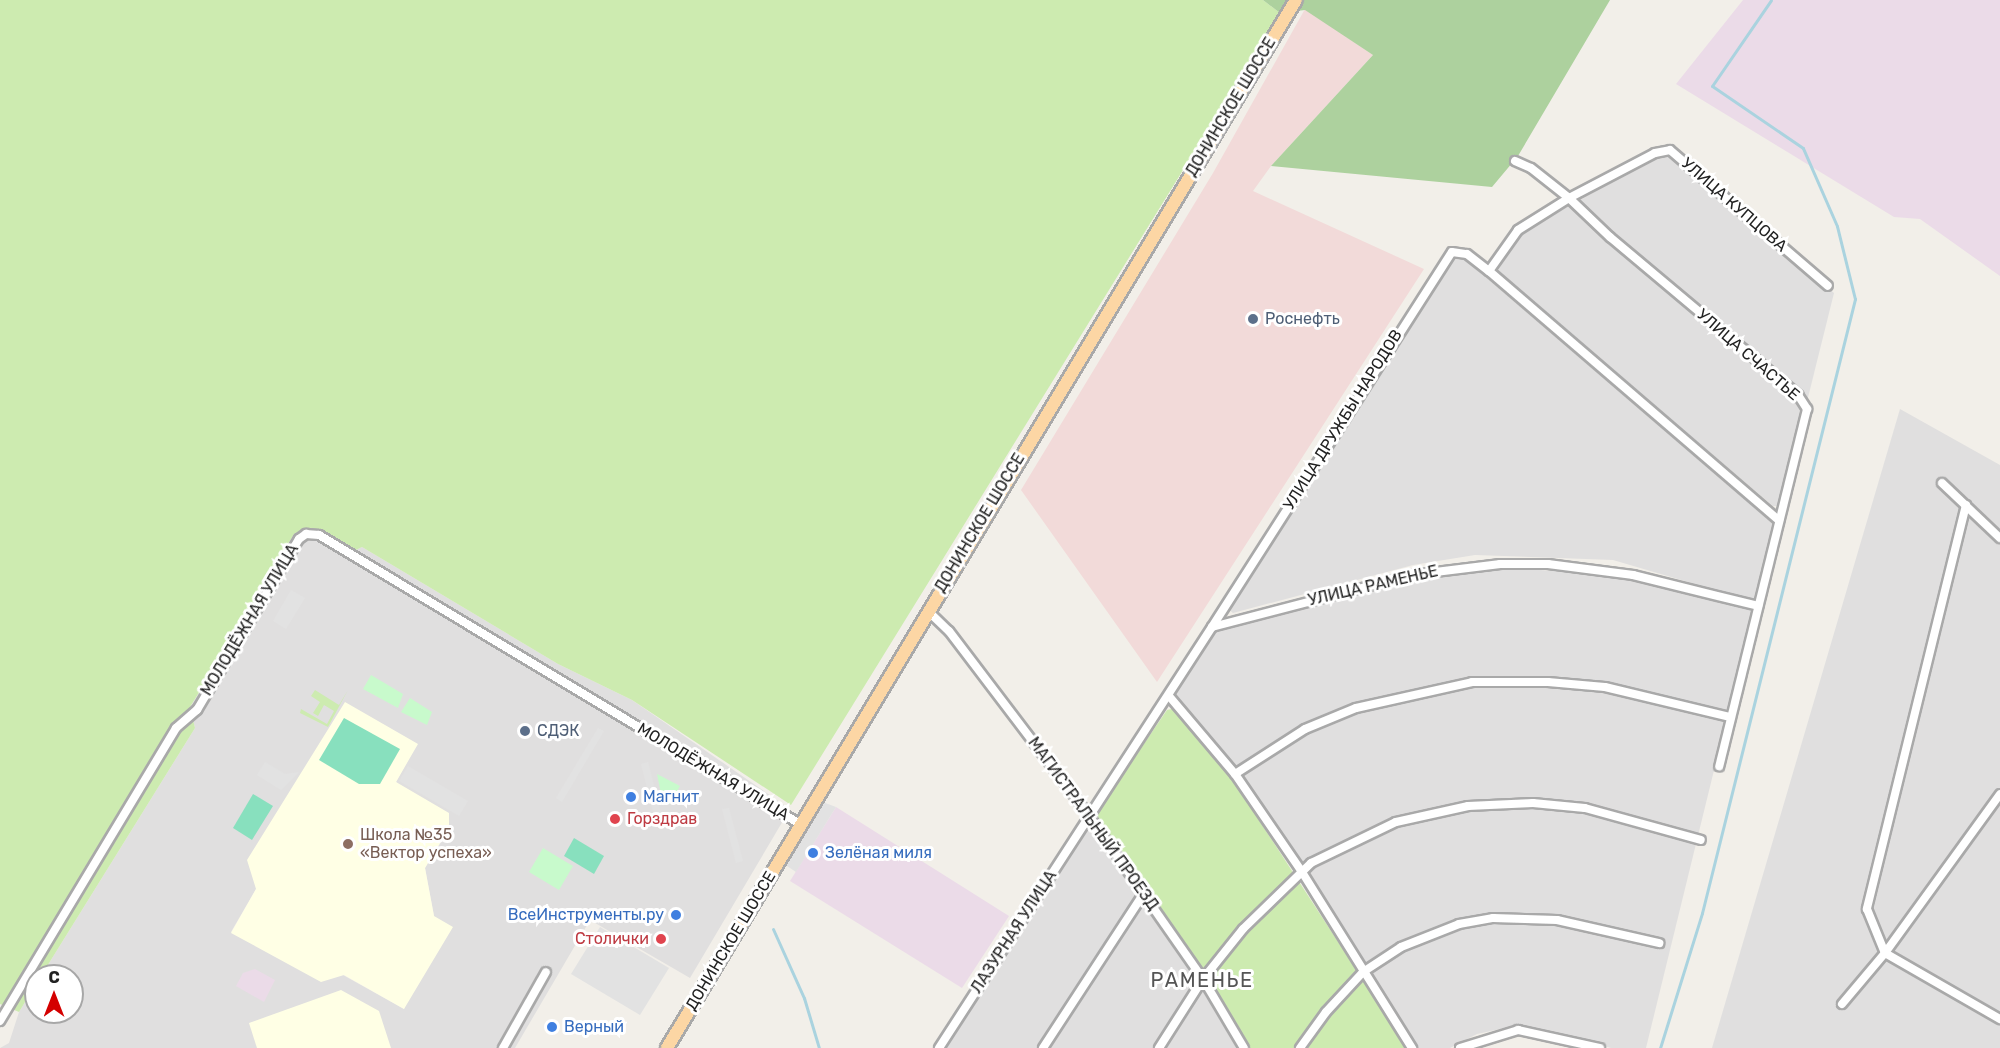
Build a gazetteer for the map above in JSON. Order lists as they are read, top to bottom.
{
  "streets": {
    "main road": ["ДОНИНСКОЕ ШОССЕ"],
    "street": [
      "УЛИЦА КУПЦОВА",
      "УЛИЦА СЧАСТЬЕ",
      "УЛИЦА ДРУЖБЫ НАРОДОВ",
      "УЛИЦА РАМЕНЬЕ",
      "МОЛОДЁЖНАЯ УЛИЦА",
      "МАГИСТРАЛЬНЫЙ ПРОЕЗД",
      "ЛАЗУРНАЯ УЛИЦА"
    ]
  },
  "crossings": [
    ["ДОНИНСКОЕ ШОССЕ", "МОЛОДЁЖНАЯ УЛИЦА"],
    ["ДОНИНСКОЕ ШОССЕ", "МАГИСТРАЛЬНЫЙ ПРОЕЗД"],
    ["УЛИЦА КУПЦОВА", "УЛИЦА СЧАСТЬЕ"],
    ["УЛИЦА СЧАСТЬЕ", "УЛИЦА ДРУЖБЫ НАРОДОВ"],
    ["УЛИЦА СЧАСТЬЕ", "УЛИЦА РАМЕНЬЕ"],
    ["УЛИЦА ДРУЖБЫ НАРОДОВ", "УЛИЦА РАМЕНЬЕ"],
    ["МАГИСТРАЛЬНЫЙ ПРОЕЗД", "ЛАЗУРНАЯ УЛИЦА"]
  ],
  "districts": ["РАМЕНЬЕ"],
  "places": [
    "Роснефть",
    "СДЭК",
    "Магнит",
    "Горздрав",
    "Школа №35 «Вектор успеха»",
    "Зелёная миля",
    "ВсеИнструменты.ру",
    "Столички",
    "Верный"
  ],
  "north": "top"
}
